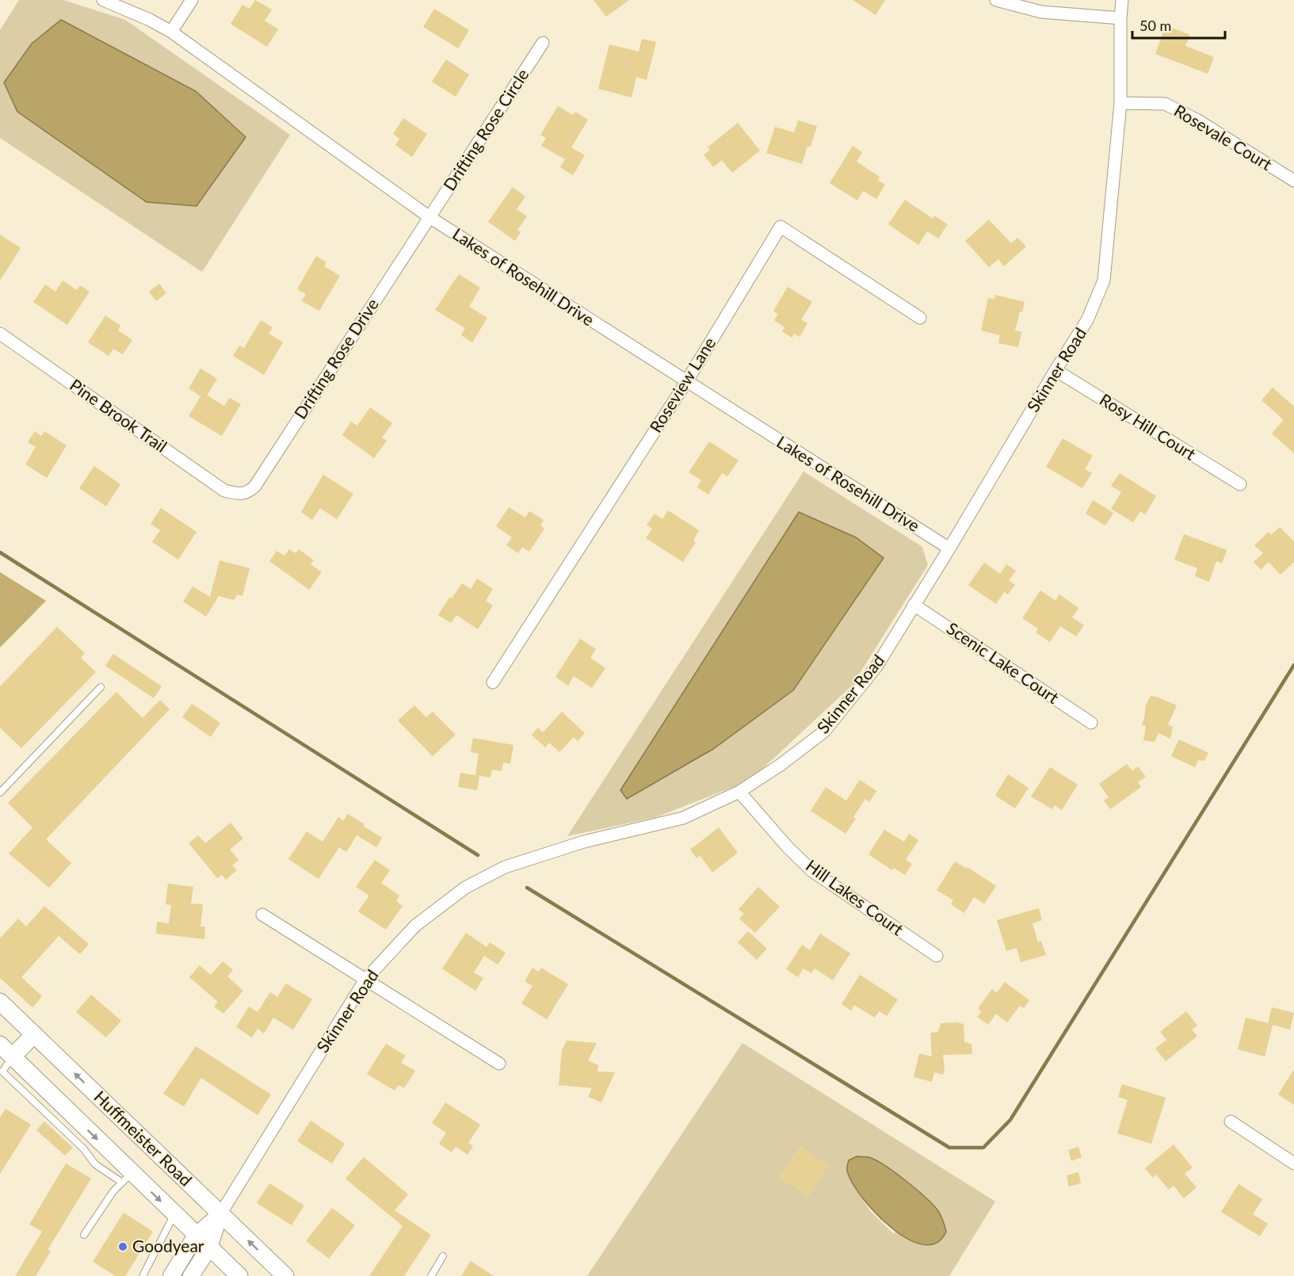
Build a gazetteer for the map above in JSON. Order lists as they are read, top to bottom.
{
  "streets": {
    "main road": ["Huffmeister Road"],
    "street": [
      "Drifting Rose Circle",
      "Rosevale Court",
      "Lakes of Rosehill Drive",
      "Drifting Rose Drive",
      "Skinner Road",
      "Roseview Lane",
      "Pine Brook Trail",
      "Rosy Hill Court",
      "Scenic Lake Court",
      "Hill Lakes Court"
    ]
  },
  "crossings": [
    ["Drifting Rose Circle", "Lakes of Rosehill Drive"],
    ["Drifting Rose Circle", "Drifting Rose Drive"],
    ["Rosevale Court", "Skinner Road"],
    ["Lakes of Rosehill Drive", "Drifting Rose Drive"],
    ["Lakes of Rosehill Drive", "Skinner Road"],
    ["Lakes of Rosehill Drive", "Roseview Lane"],
    ["Drifting Rose Drive", "Pine Brook Trail"],
    ["Skinner Road", "Rosy Hill Court"],
    ["Skinner Road", "Scenic Lake Court"],
    ["Skinner Road", "Hill Lakes Court"],
    ["Skinner Road", "Huffmeister Road"]
  ],
  "places": ["Goodyear"],
  "scale_bar": "50 m"
}
